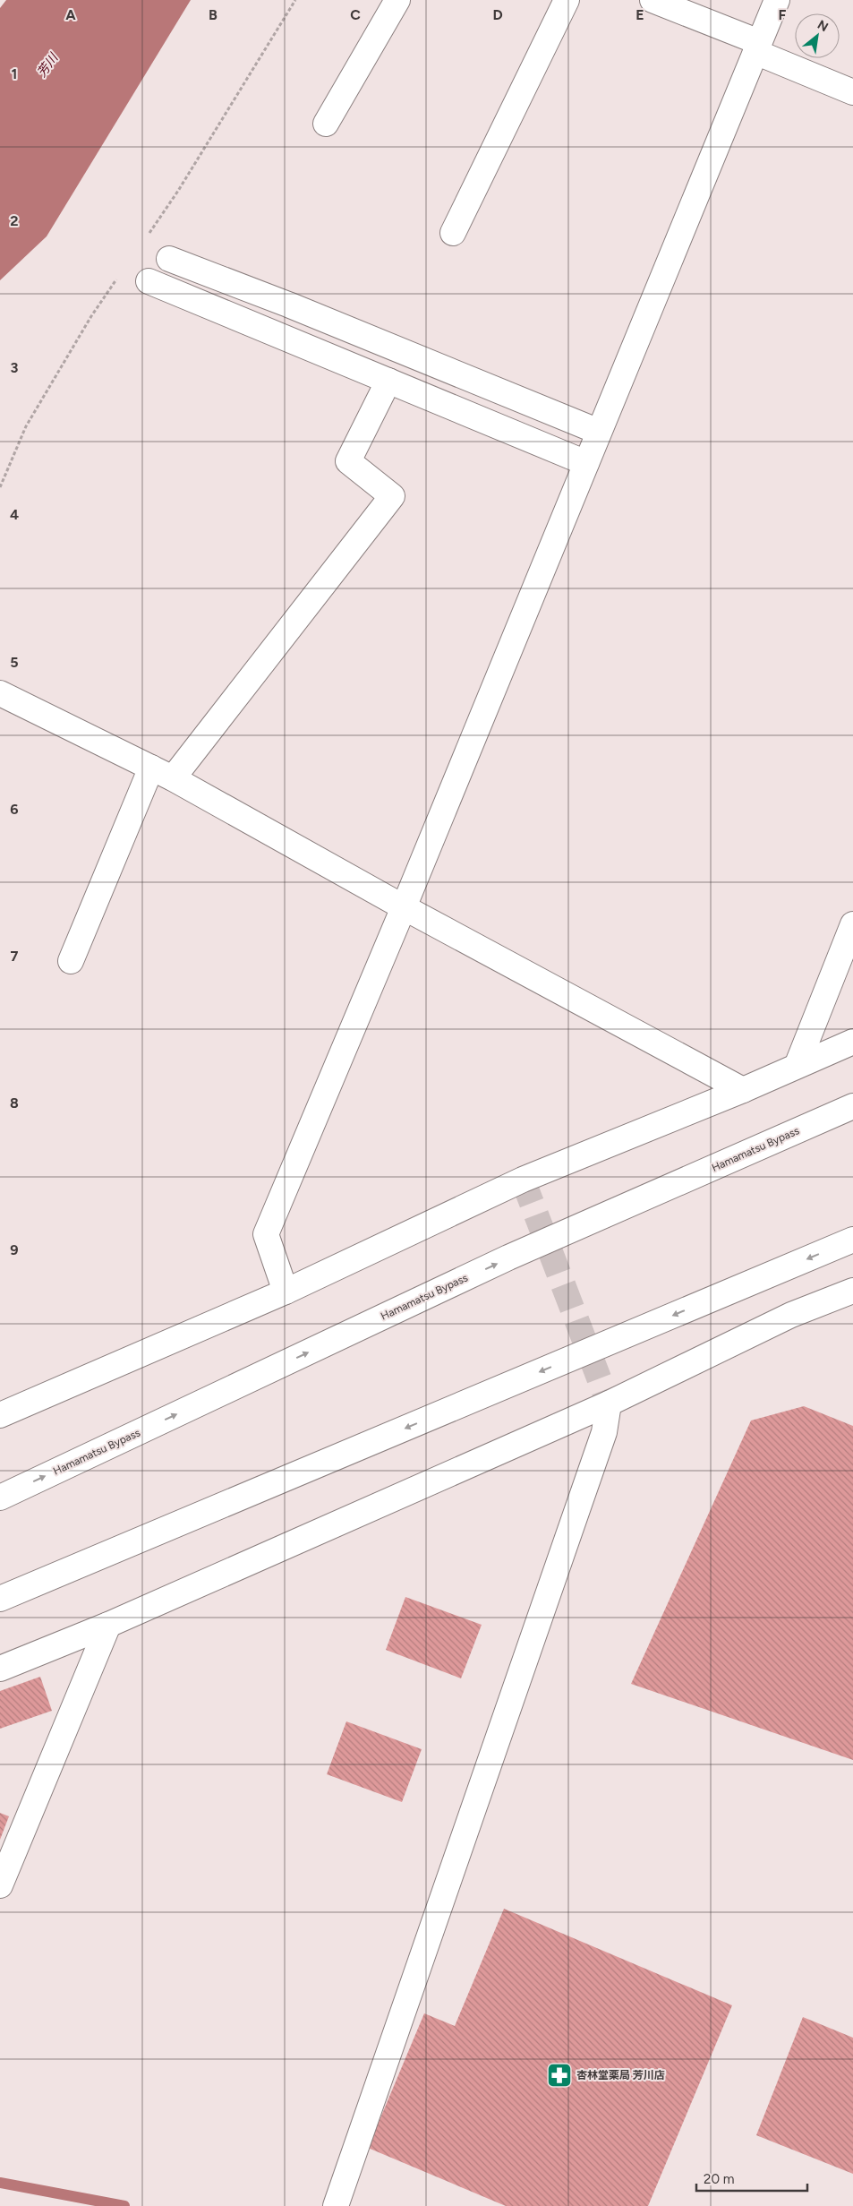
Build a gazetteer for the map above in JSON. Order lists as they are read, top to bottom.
{
  "streets": {
    "main road": ["Hamamatsu Bypass"]
  },
  "water": ["芳川"],
  "places": {
    "pharmacy": ["杏林堂薬局 芳川店"]
  },
  "scale_bar": "20 m",
  "north": "top right",
  "grid": {
    "columns": [
      "A",
      "B",
      "C",
      "D",
      "E",
      "F"
    ],
    "rows": [
      "1",
      "2",
      "3",
      "4",
      "5",
      "6",
      "7",
      "8",
      "9"
    ]
  }
}
